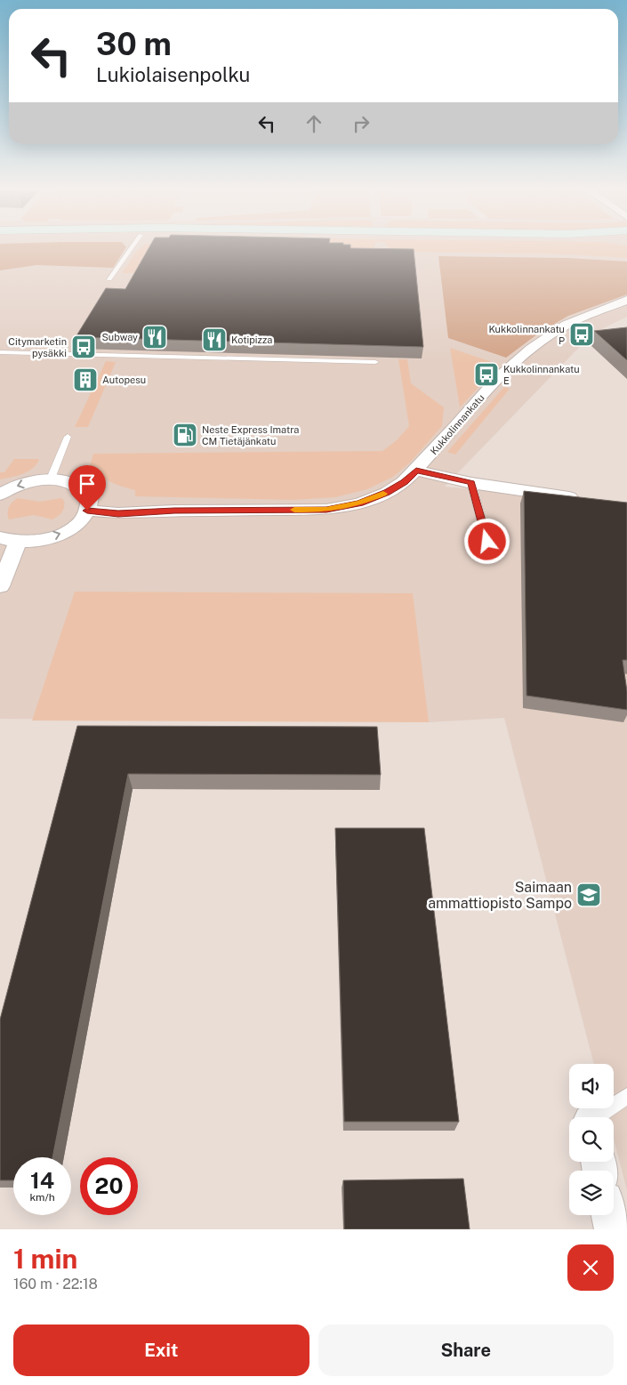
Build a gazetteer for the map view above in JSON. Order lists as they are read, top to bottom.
{
  "streets": {
    "street": ["Kukkolinnankatu"]
  },
  "places": {
    "bus stop": ["Kukkolinnankatu P", "Citymarketin pysäkki", "Kukkolinnankatu E"],
    "restaurant": ["Subway", "Kotipizza"],
    "building": ["Autopesu"],
    "fuel station": ["Neste Express Imatra CM Tietäjänkatu"],
    "school or university": ["Saimaan ammattiopisto Sampo"]
  },
  "page": {
    "turn": ["30 m", "Lukiolaisenpolku"],
    "speed": "14 km/h",
    "limit": "20",
    "heading": ["1 min", "160 m · 22:18"],
    "buttons": ["Exit", "Share"]
  }
}
